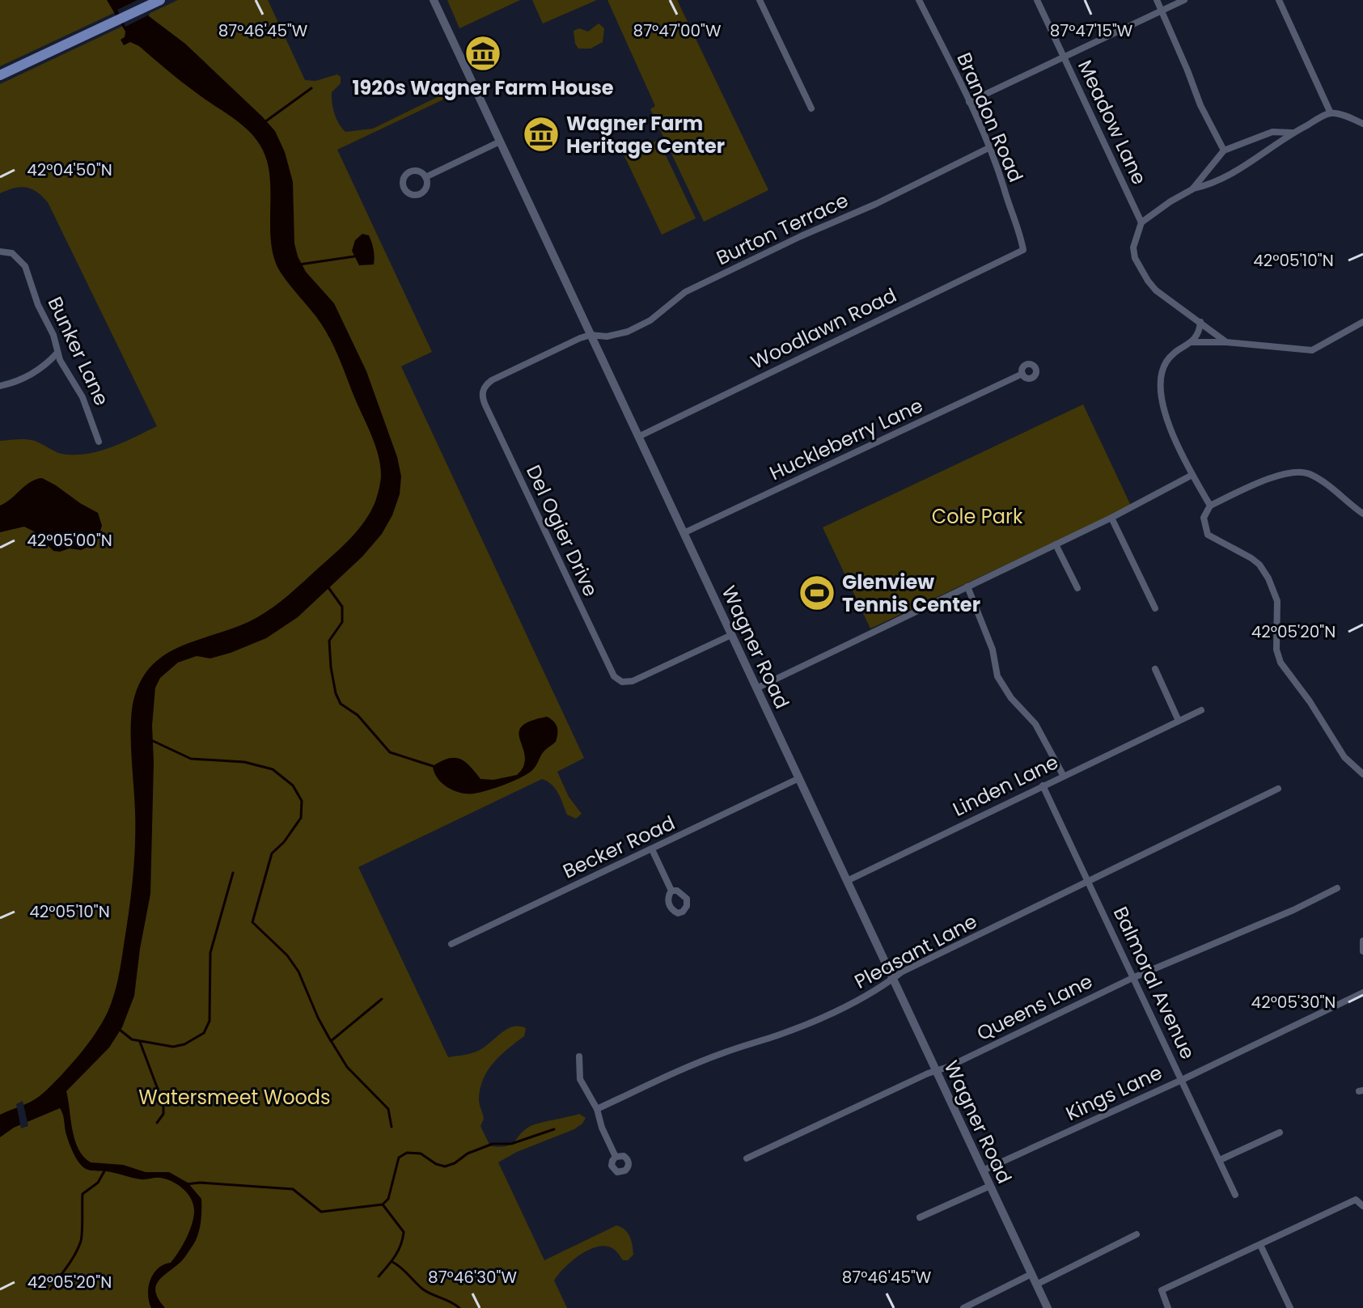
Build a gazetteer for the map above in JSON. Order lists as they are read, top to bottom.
{
  "streets": {
    "street": [
      "Brandon Road",
      "Meadow Lane",
      "Burton Terrace",
      "Woodlawn Road",
      "Bunker Lane",
      "Huckleberry Lane",
      "Del Ogier Drive",
      "Wagner Road",
      "Linden Lane",
      "Becker Road",
      "Pleasant Lane",
      "Balmoral Avenue",
      "Queens Lane",
      "Kings Lane"
    ]
  },
  "crossings": [
    ["Brandon Road", "Burton Terrace"],
    ["Brandon Road", "Woodlawn Road"],
    ["Burton Terrace", "Del Ogier Drive"],
    ["Burton Terrace", "Wagner Road"],
    ["Woodlawn Road", "Wagner Road"],
    ["Huckleberry Lane", "Wagner Road"],
    ["Del Ogier Drive", "Wagner Road"],
    ["Wagner Road", "Linden Lane"],
    ["Wagner Road", "Becker Road"],
    ["Wagner Road", "Pleasant Lane"],
    ["Wagner Road", "Queens Lane"],
    ["Wagner Road", "Kings Lane"],
    ["Linden Lane", "Balmoral Avenue"],
    ["Pleasant Lane", "Balmoral Avenue"],
    ["Balmoral Avenue", "Queens Lane"],
    ["Balmoral Avenue", "Kings Lane"]
  ],
  "parks": ["Cole Park", "Watersmeet Woods"],
  "places": {
    "museum": ["1920s Wagner Farm House", "Wagner Farm Heritage Center"],
    "sports": ["Glenview Tennis Center"]
  },
  "coordinates": [
    "87°46'45\"W",
    "87°47'00\"W",
    "87°47'15\"W",
    "42°04'50\"N",
    "42°05'10\"N",
    "42°05'00\"N",
    "42°05'20\"N",
    "42°05'30\"N",
    "87°46'30\"W"
  ]
}
